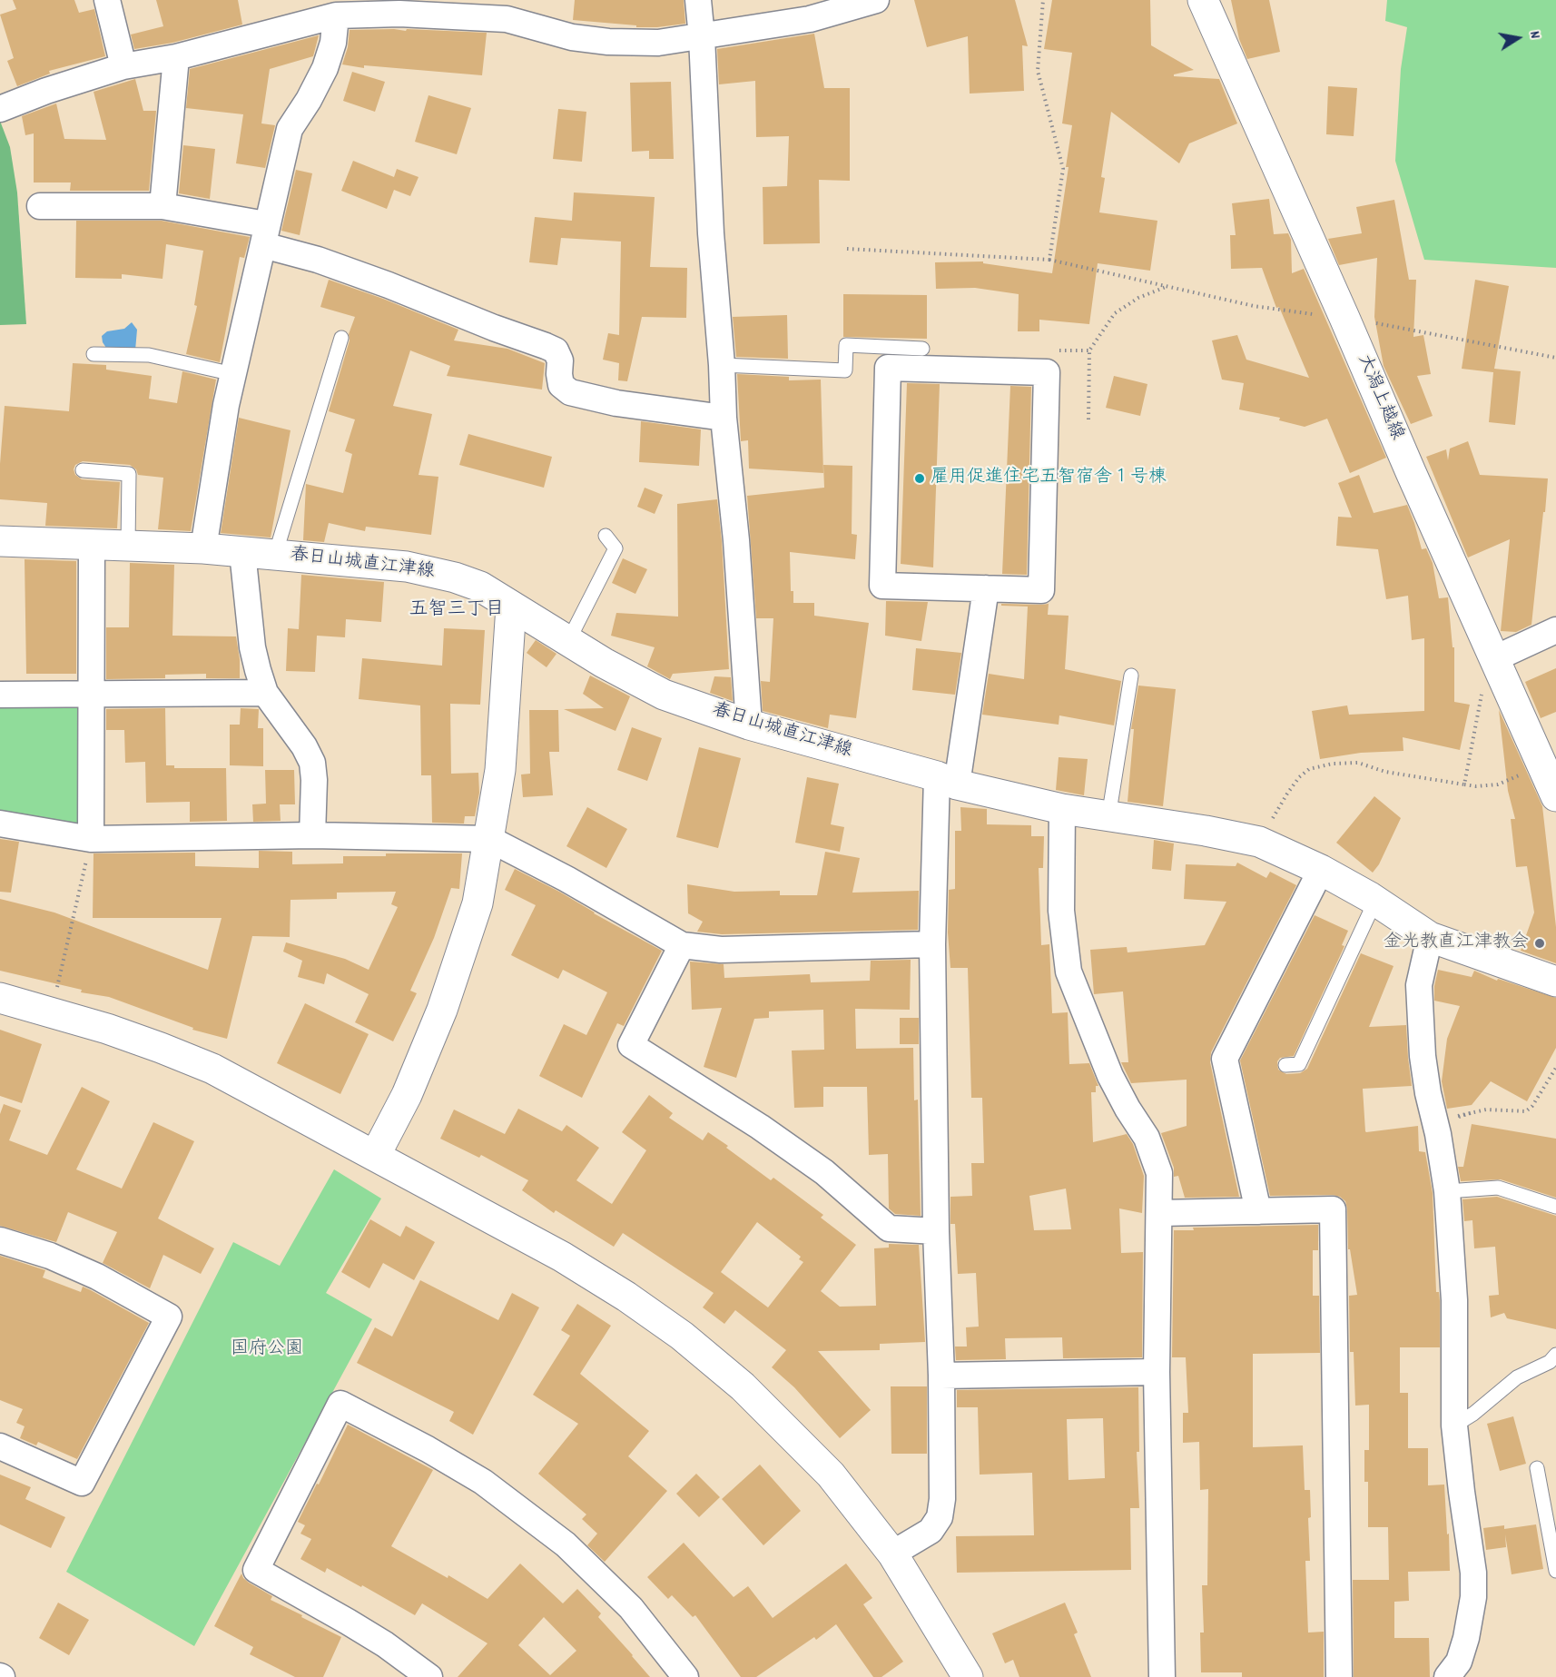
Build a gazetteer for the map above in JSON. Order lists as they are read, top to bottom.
{
  "streets": {
    "main road": ["大潟上越線", "春日山城直江津線"]
  },
  "districts": ["五智三丁目"],
  "parks": ["国府公園"],
  "places": ["雇用促進住宅五智宿舎１号棟", "金光教直江津教会"],
  "north": "right"
}
